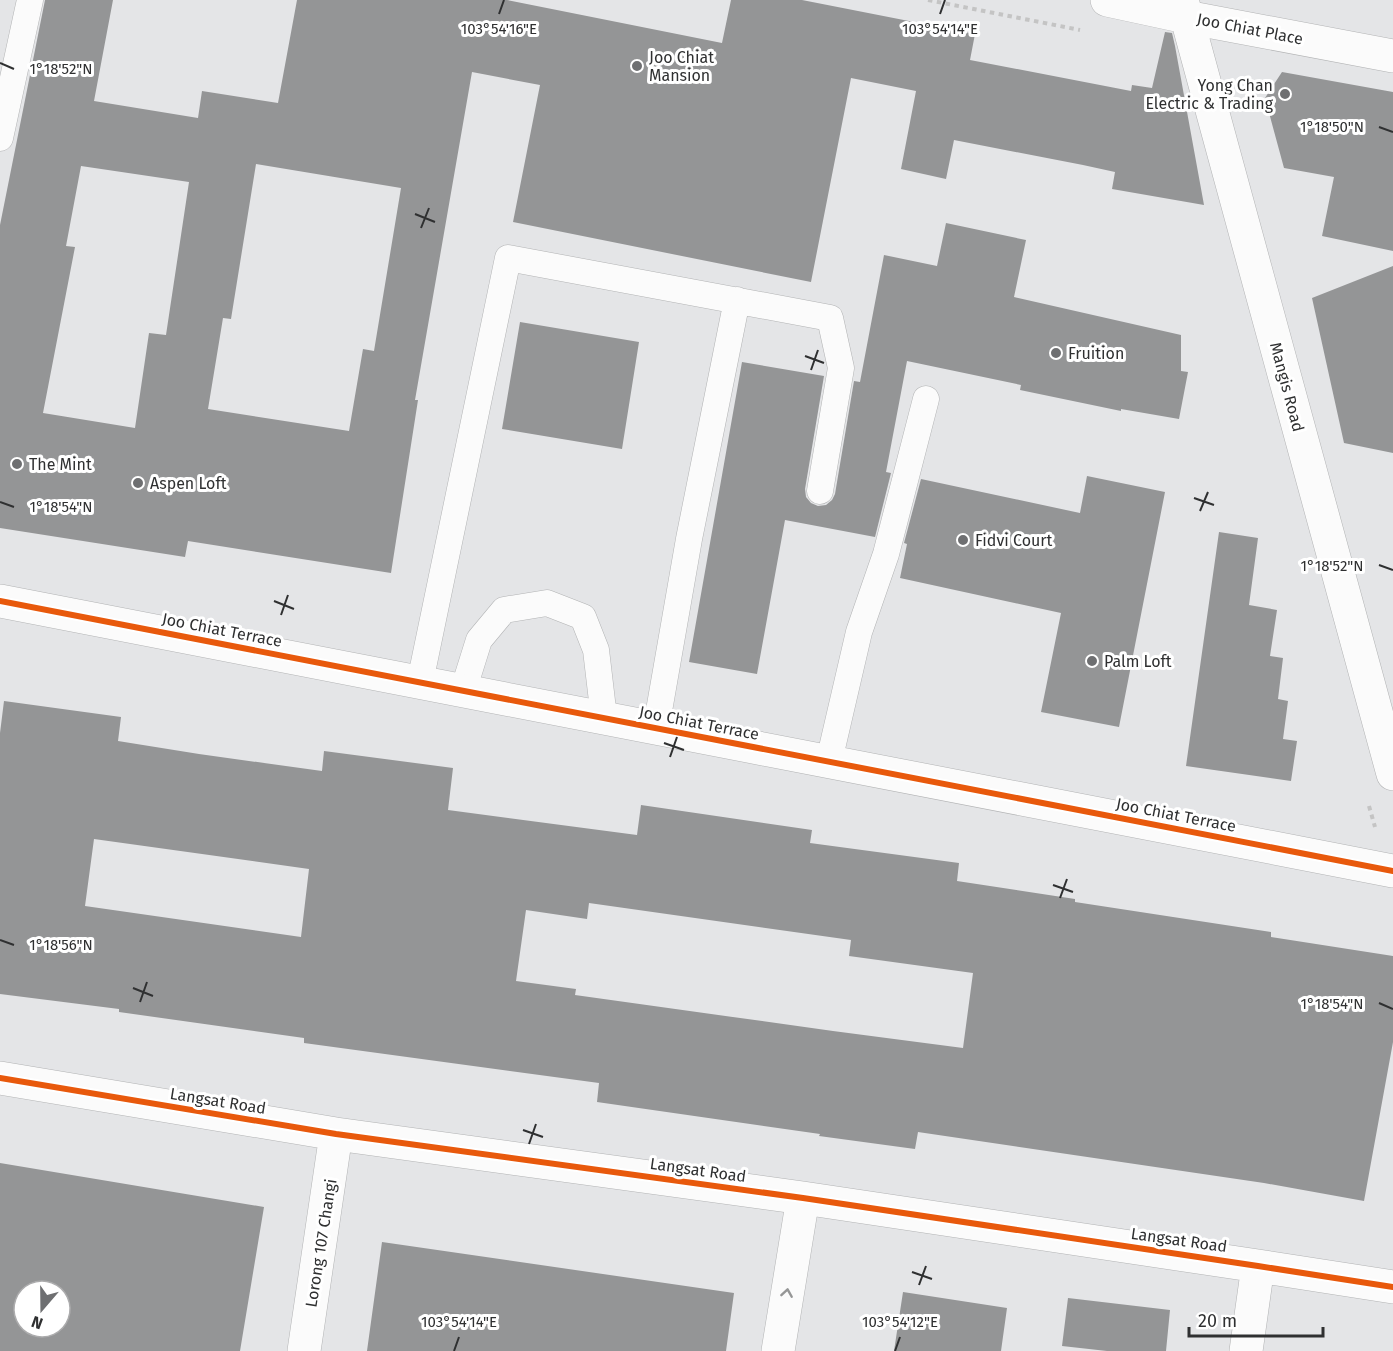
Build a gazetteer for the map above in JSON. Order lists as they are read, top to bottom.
{
  "streets": {
    "street": [
      "Joo Chiat Place",
      "Mangis Road",
      "Joo Chiat Terrace",
      "Langsat Road",
      "Lorong 107 Changi"
    ]
  },
  "crossings": [
    ["Joo Chiat Place", "Mangis Road"],
    ["Langsat Road", "Lorong 107 Changi"]
  ],
  "places": [
    "Joo Chiat Mansion",
    "Yong Chan Electric & Trading",
    "Fruition",
    "The Mint",
    "Aspen Loft",
    "Fidvi Court",
    "Palm Loft"
  ],
  "scale_bar": "20 m",
  "north": "bottom",
  "coordinates": [
    "103°54'16\"E",
    "103°54'14\"E",
    "1°18'52\"N",
    "1°18'50\"N",
    "1°18'54\"N",
    "1°18'56\"N",
    "103°54'12\"E"
  ]
}
